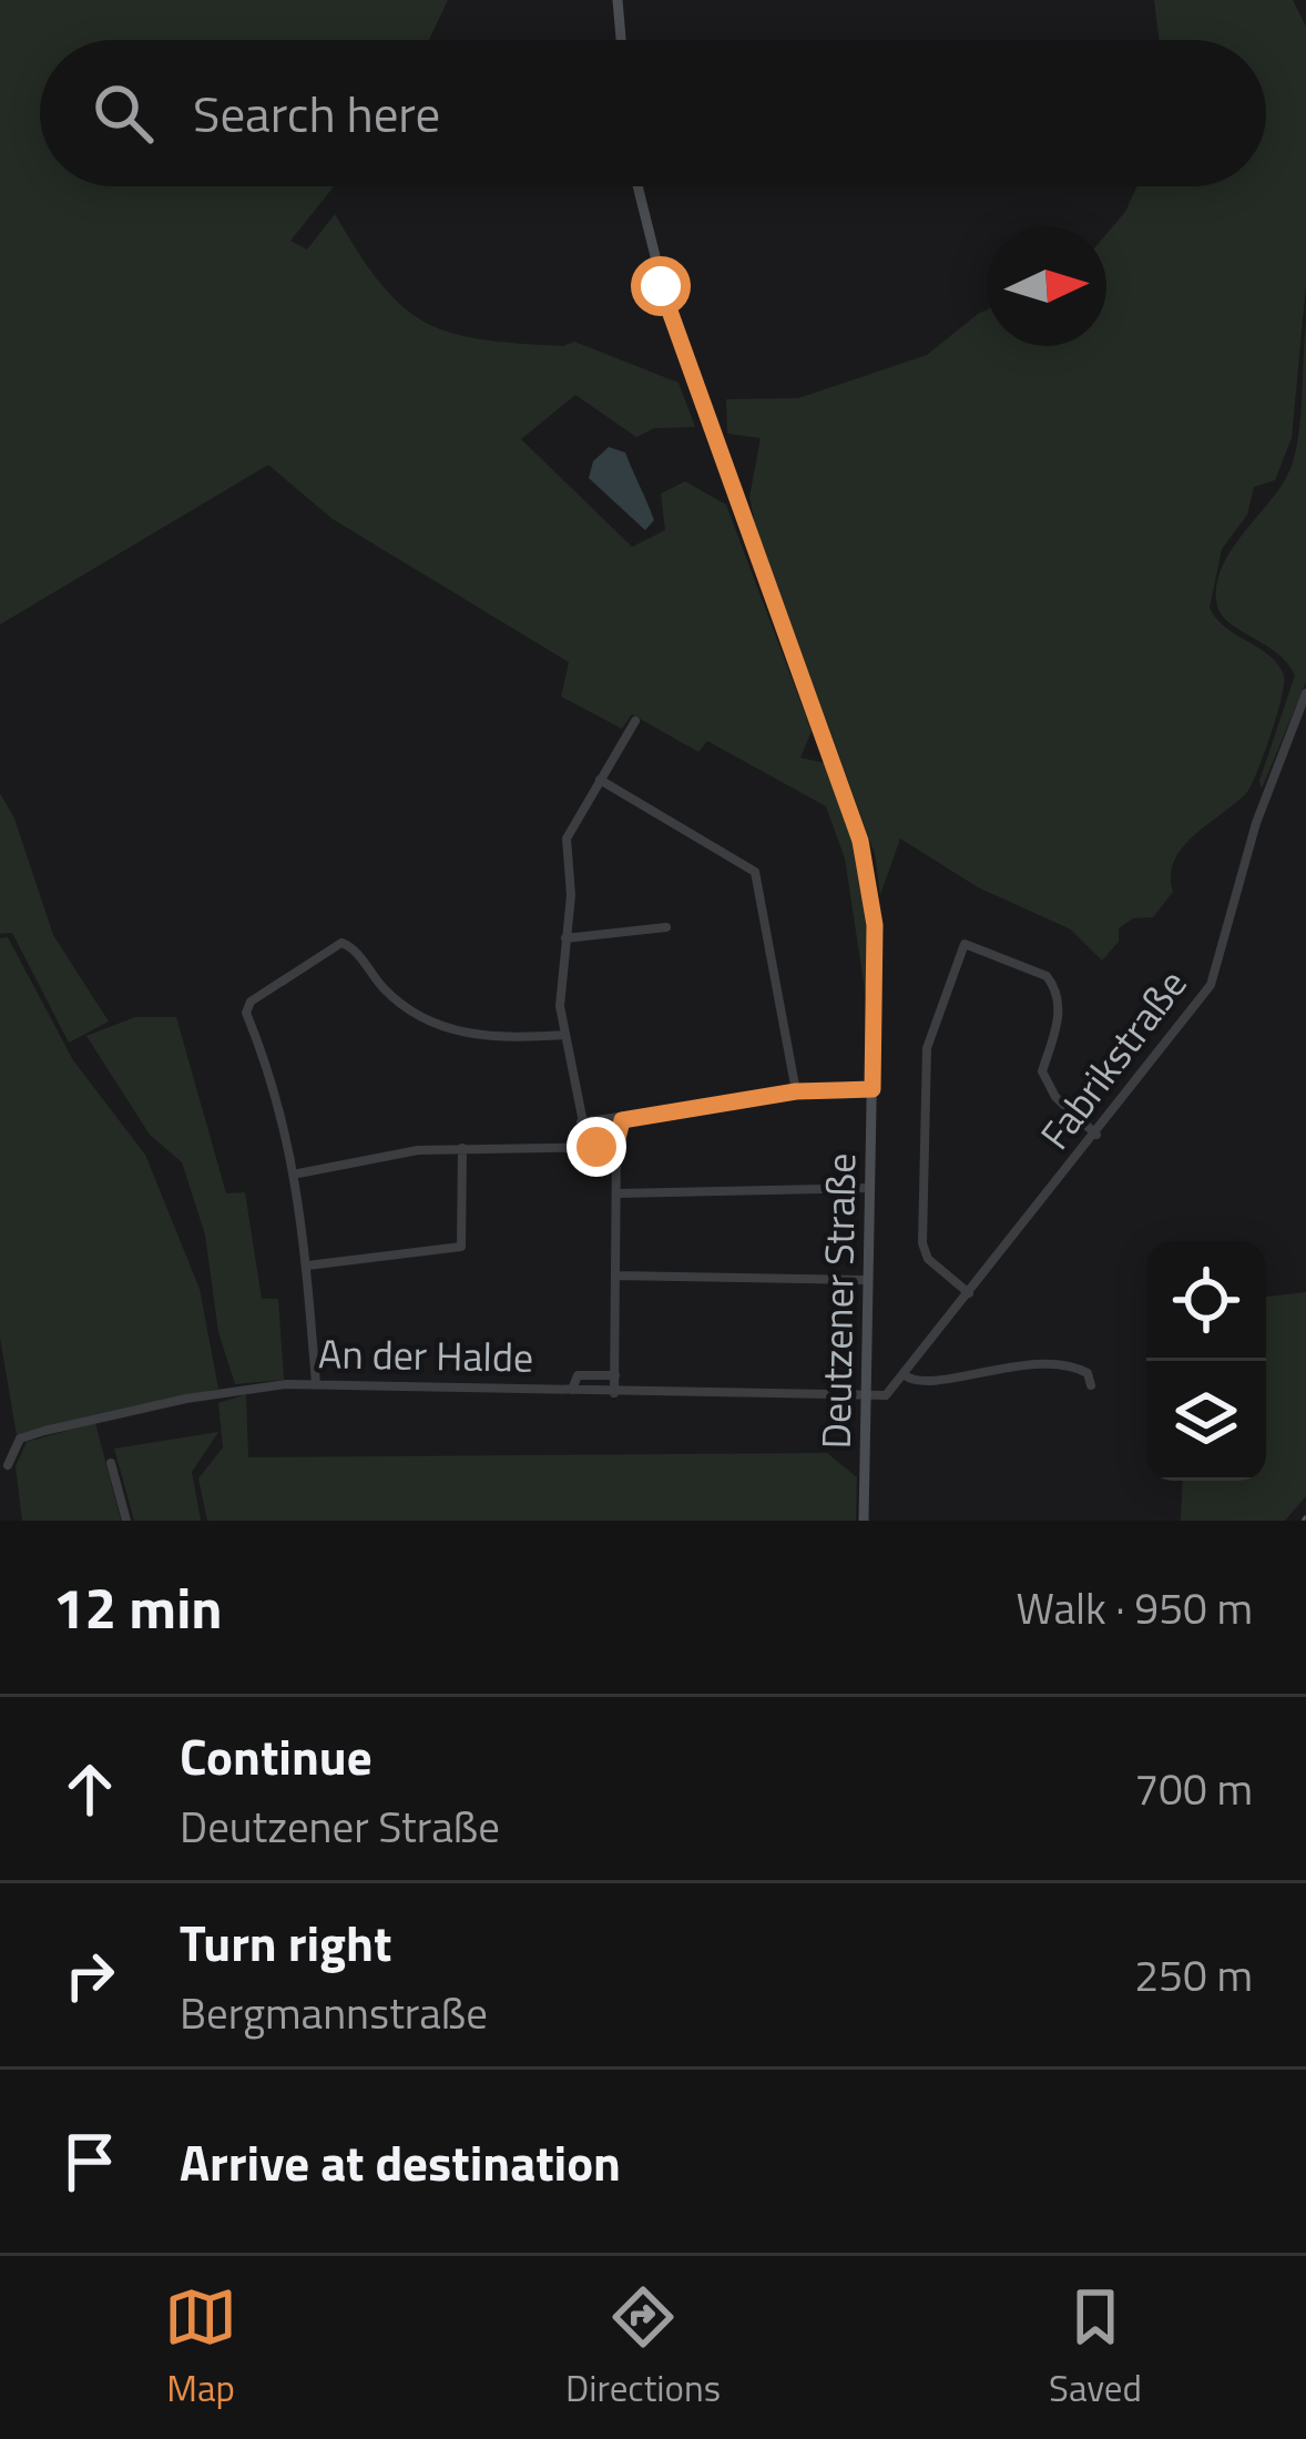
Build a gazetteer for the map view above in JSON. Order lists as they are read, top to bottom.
{
  "streets": {
    "main road": ["Deutzener Straße"],
    "street": ["Fabrikstraße", "An der Halde"]
  },
  "crossings": [
    ["Fabrikstraße", "Deutzener Straße"],
    ["Fabrikstraße", "An der Halde"],
    ["Deutzener Straße", "An der Halde"]
  ],
  "north": "right",
  "page": {
    "search": "Search here",
    "heading": ["12 min", "Walk · 950 m"],
    "list": [
      ["Continue", "Deutzener Straße", "700 m"],
      ["Turn right", "Bergmannstraße", "250 m"],
      "Arrive at destination"
    ],
    "nav": ["Map", "Directions", "Saved"]
  }
}
